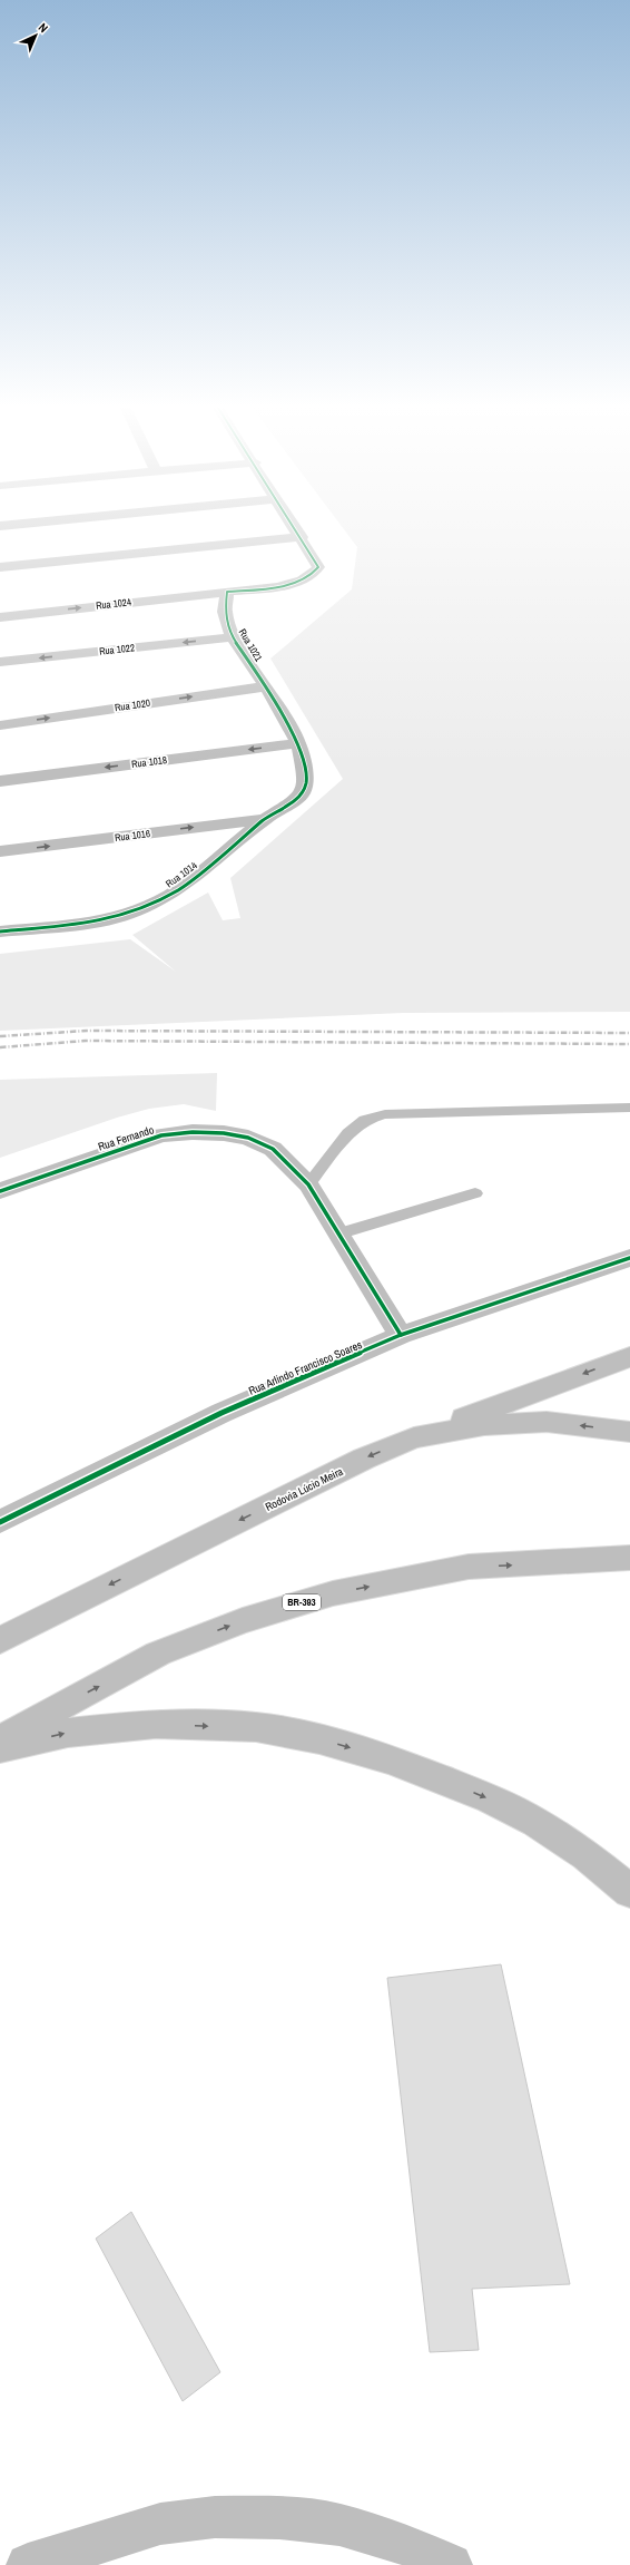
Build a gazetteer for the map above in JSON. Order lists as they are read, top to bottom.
{
  "streets": {
    "main road": [
      "Rua 1024",
      "Rua 1021",
      "Rua 1022",
      "Rua 1020",
      "Rua 1018",
      "Rua 1016",
      "Rua 1014",
      "Rua Fernando",
      "Rua Arlindo Francisco Soares",
      "Rodovia Lúcio Meira",
      "BR-393"
    ]
  },
  "crossings": [
    ["Rua 1024", "Rua 1021"],
    ["Rua 1021", "Rua 1022"],
    ["Rua 1021", "Rua 1020"],
    ["Rua 1021", "Rua 1018"],
    ["Rua 1021", "Rua 1014"],
    ["Rua 1018", "Rua 1014"],
    ["Rua 1016", "Rua 1014"],
    ["Rua Fernando", "Rua Arlindo Francisco Soares"]
  ],
  "one_way": ["Rua 1016"],
  "north": "top right"
}
